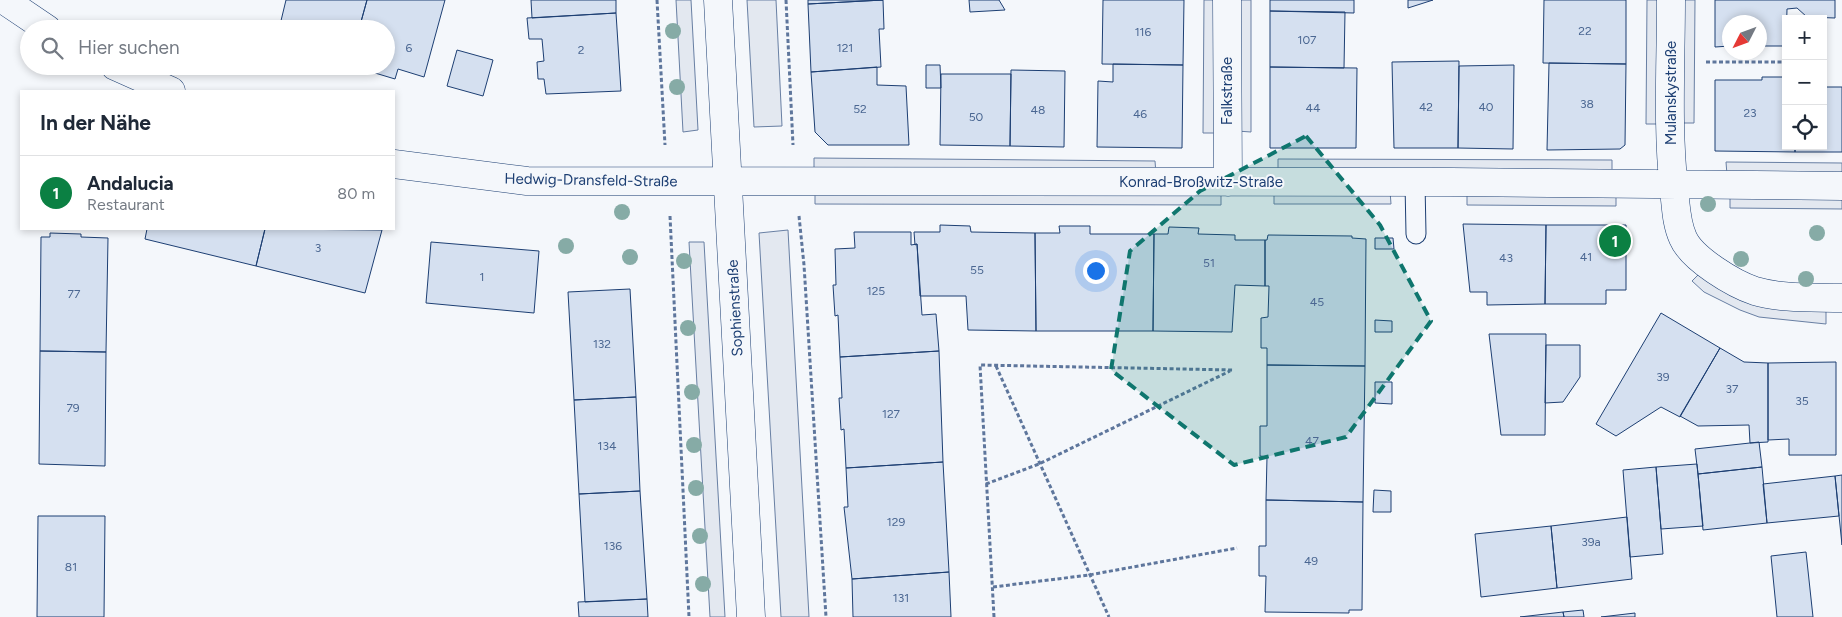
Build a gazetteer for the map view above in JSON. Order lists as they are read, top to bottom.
{
  "streets": {
    "street": [
      "Falkstraße",
      "Mulanskystraße",
      "Hedwig-Dransfeld-Straße",
      "Konrad-Broßwitz-Straße",
      "Sophienstraße"
    ]
  },
  "crossings": [
    ["Falkstraße", "Konrad-Broßwitz-Straße"],
    ["Mulanskystraße", "Konrad-Broßwitz-Straße"],
    ["Hedwig-Dransfeld-Straße", "Konrad-Broßwitz-Straße"],
    ["Hedwig-Dransfeld-Straße", "Sophienstraße"],
    ["Konrad-Broßwitz-Straße", "Sophienstraße"]
  ],
  "house_numbers": [
    "22",
    "116",
    "107",
    "6",
    "121",
    "2",
    "38",
    "42",
    "40",
    "44",
    "52",
    "48",
    "23",
    "46",
    "50",
    "3",
    "41",
    "43",
    "51",
    "55",
    "1",
    "125",
    "77",
    "45",
    "132",
    "39",
    "37",
    "35",
    "79",
    "127",
    "47",
    "134",
    "129",
    "39a",
    "136",
    "49",
    "81",
    "131"
  ],
  "north": "bottom left",
  "page": {
    "map_buttons": ["+", "−"],
    "search": "Hier suchen",
    "heading": "In der Nähe",
    "list": [
      {
        "mark": "1",
        "name": "Andalucia",
        "note": "Restaurant",
        "value": "80 m"
      }
    ],
    "pins": "1"
  }
}
